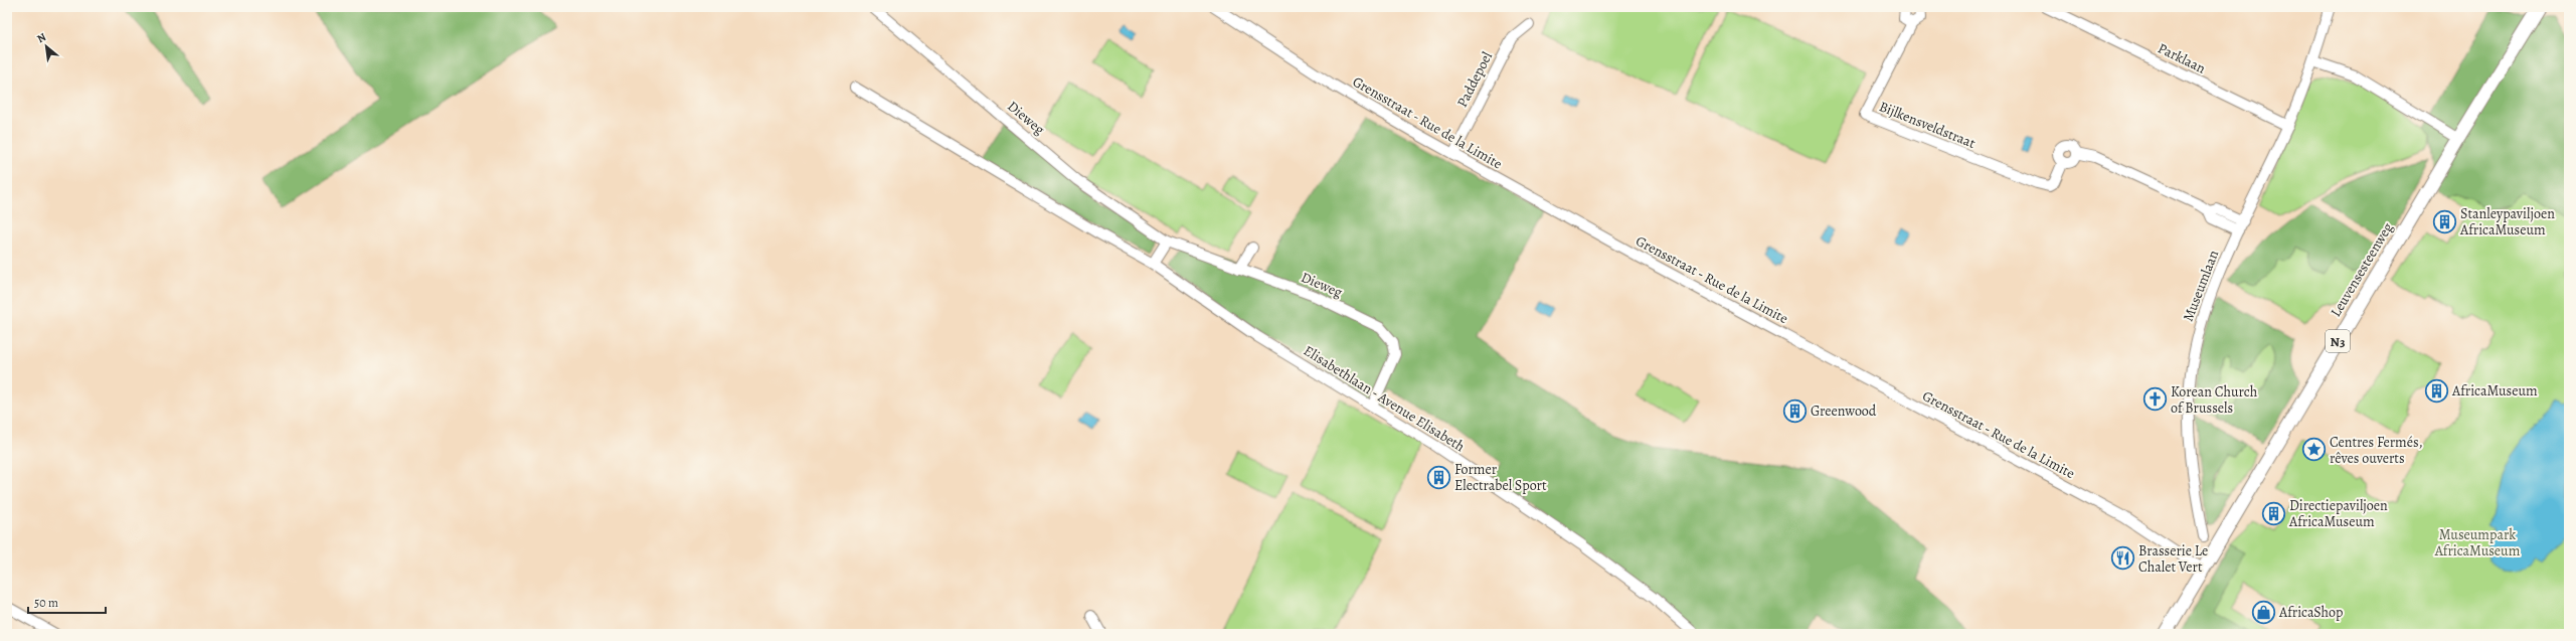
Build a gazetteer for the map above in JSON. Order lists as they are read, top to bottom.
{
  "streets": {
    "main road": ["Leuvensesteenweg", "N3"],
    "street": [
      "Parklaan",
      "Paddepoel",
      "Dieweg",
      "Grensstraat - Rue de la Limite",
      "Bijlkensveldstraat",
      "Museumlaan",
      "Elisabethlaan - Avenue Elisabeth"
    ]
  },
  "crossings": [
    ["Parklaan", "Museumlaan"],
    ["Paddepoel", "Grensstraat - Rue de la Limite"],
    ["Dieweg", "Elisabethlaan - Avenue Elisabeth"],
    ["Grensstraat - Rue de la Limite", "Leuvensesteenweg"],
    ["Bijlkensveldstraat", "Museumlaan"]
  ],
  "parks": ["Museumpark AfricaMuseum"],
  "places": {
    "building": [
      "Stanleypaviljoen AfricaMuseum",
      "AfricaMuseum",
      "Greenwood",
      "Former Electrabel Sport",
      "Directiepaviljoen AfricaMuseum"
    ],
    "church": ["Korean Church of Brussels"],
    "place": ["Centres Fermés, rêves ouverts"],
    "restaurant": ["Brasserie Le Chalet Vert"],
    "shop": ["AfricaShop"]
  },
  "scale_bar": "50 m",
  "north": "top left"
}
